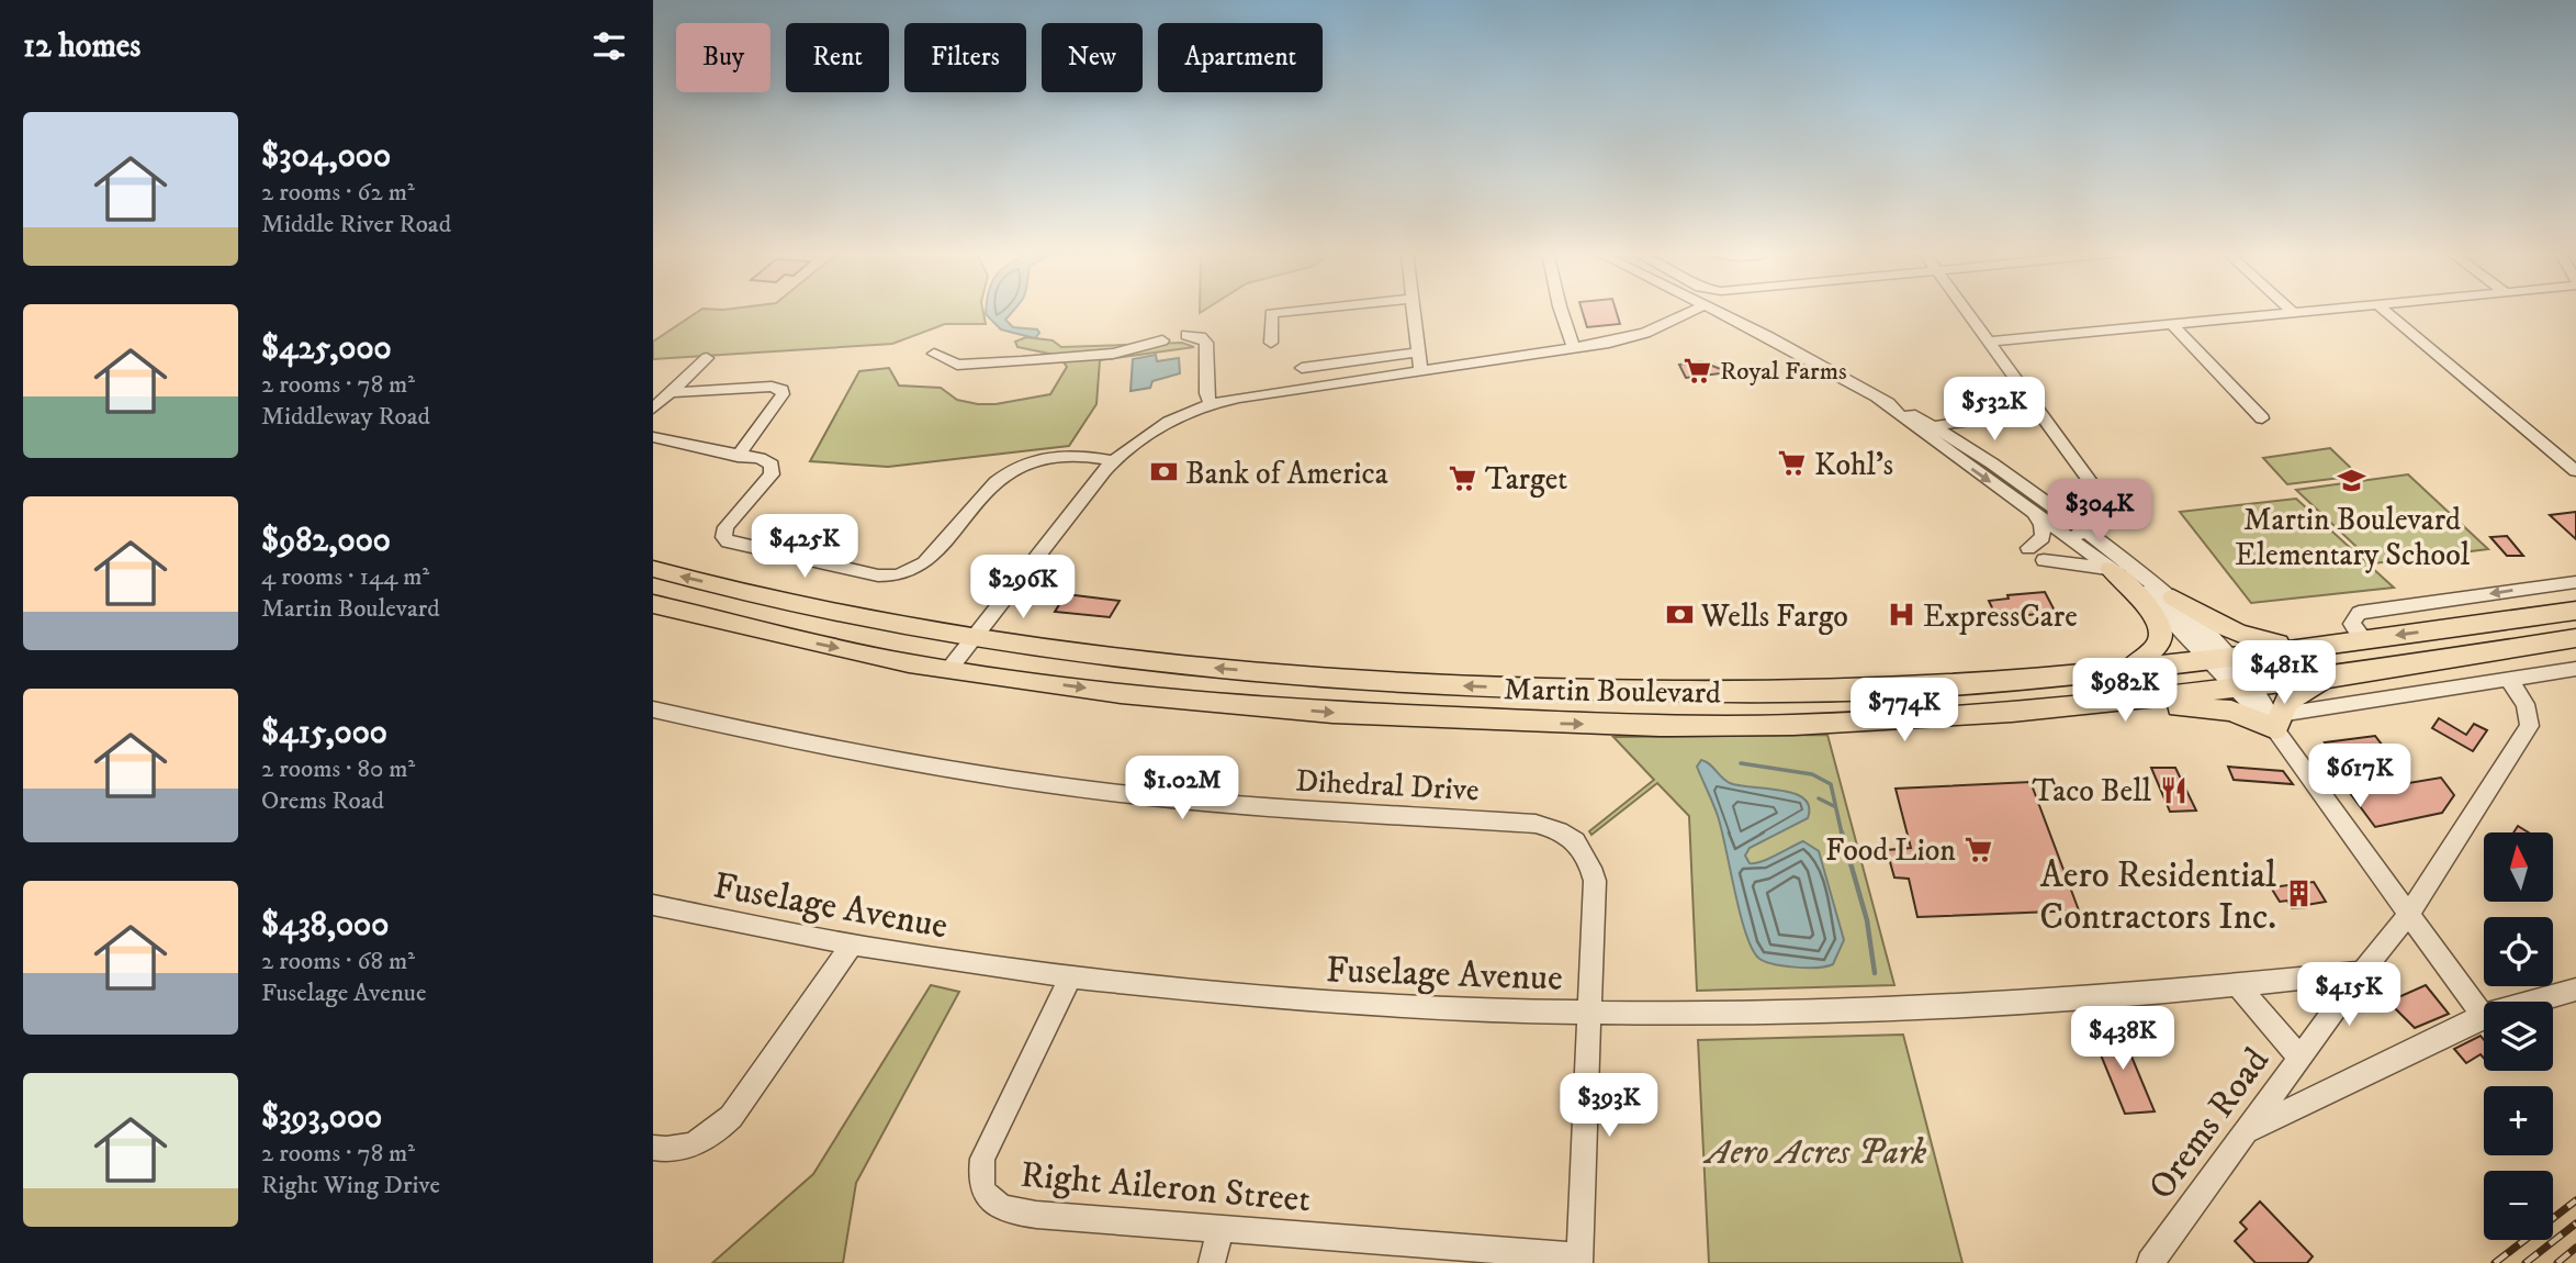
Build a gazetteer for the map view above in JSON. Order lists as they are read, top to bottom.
{
  "streets": {
    "main road": ["Martin Boulevard"],
    "street": [
      "Dihedral Drive",
      "Fuselage Avenue",
      "Orems Road",
      "Right Aileron Street"
    ]
  },
  "crossings": [
    ["Dihedral Drive", "Fuselage Avenue"],
    ["Dihedral Drive", "Right Aileron Street"],
    ["Fuselage Avenue", "Orems Road"],
    ["Fuselage Avenue", "Right Aileron Street"]
  ],
  "parks": ["Aero Acres Park"],
  "places": {
    "supermarket": [
      "Royal Farms",
      "Kohl's",
      "Target",
      "Food Lion"
    ],
    "bank": ["Bank of America", "Wells Fargo"],
    "school or university": ["Martin Boulevard Elementary School"],
    "hospital": ["ExpressCare"],
    "restaurant": ["Taco Bell"],
    "building": ["Aero Residential Contractors Inc."]
  },
  "north": "top",
  "page": {
    "heading": "12 homes",
    "chip": [
      "Buy",
      "Rent",
      "Filters",
      "New",
      "Apartment"
    ],
    "list": [
      {
        "name": "$304,000",
        "note": "2 rooms · 62 m² · Middle River Road"
      },
      {
        "name": "$425,000",
        "note": "2 rooms · 78 m² · Middleway Road"
      },
      {
        "name": "$982,000",
        "note": "4 rooms · 144 m² · Martin Boulevard"
      },
      {
        "name": "$415,000",
        "note": "2 rooms · 80 m² · Orems Road"
      },
      {
        "name": "$438,000",
        "note": "2 rooms · 68 m² · Fuselage Avenue"
      },
      {
        "name": "$393,000",
        "note": "2 rooms · 78 m² · Right Wing Drive"
      }
    ],
    "price": [
      "$532K",
      "$304K",
      "$425K",
      "$296K",
      "$481K",
      "$982K",
      "$774K",
      "$617K",
      "$1.02M",
      "$415K",
      "$438K",
      "$393K"
    ],
    "map_buttons": ["+", "−"]
  }
}
